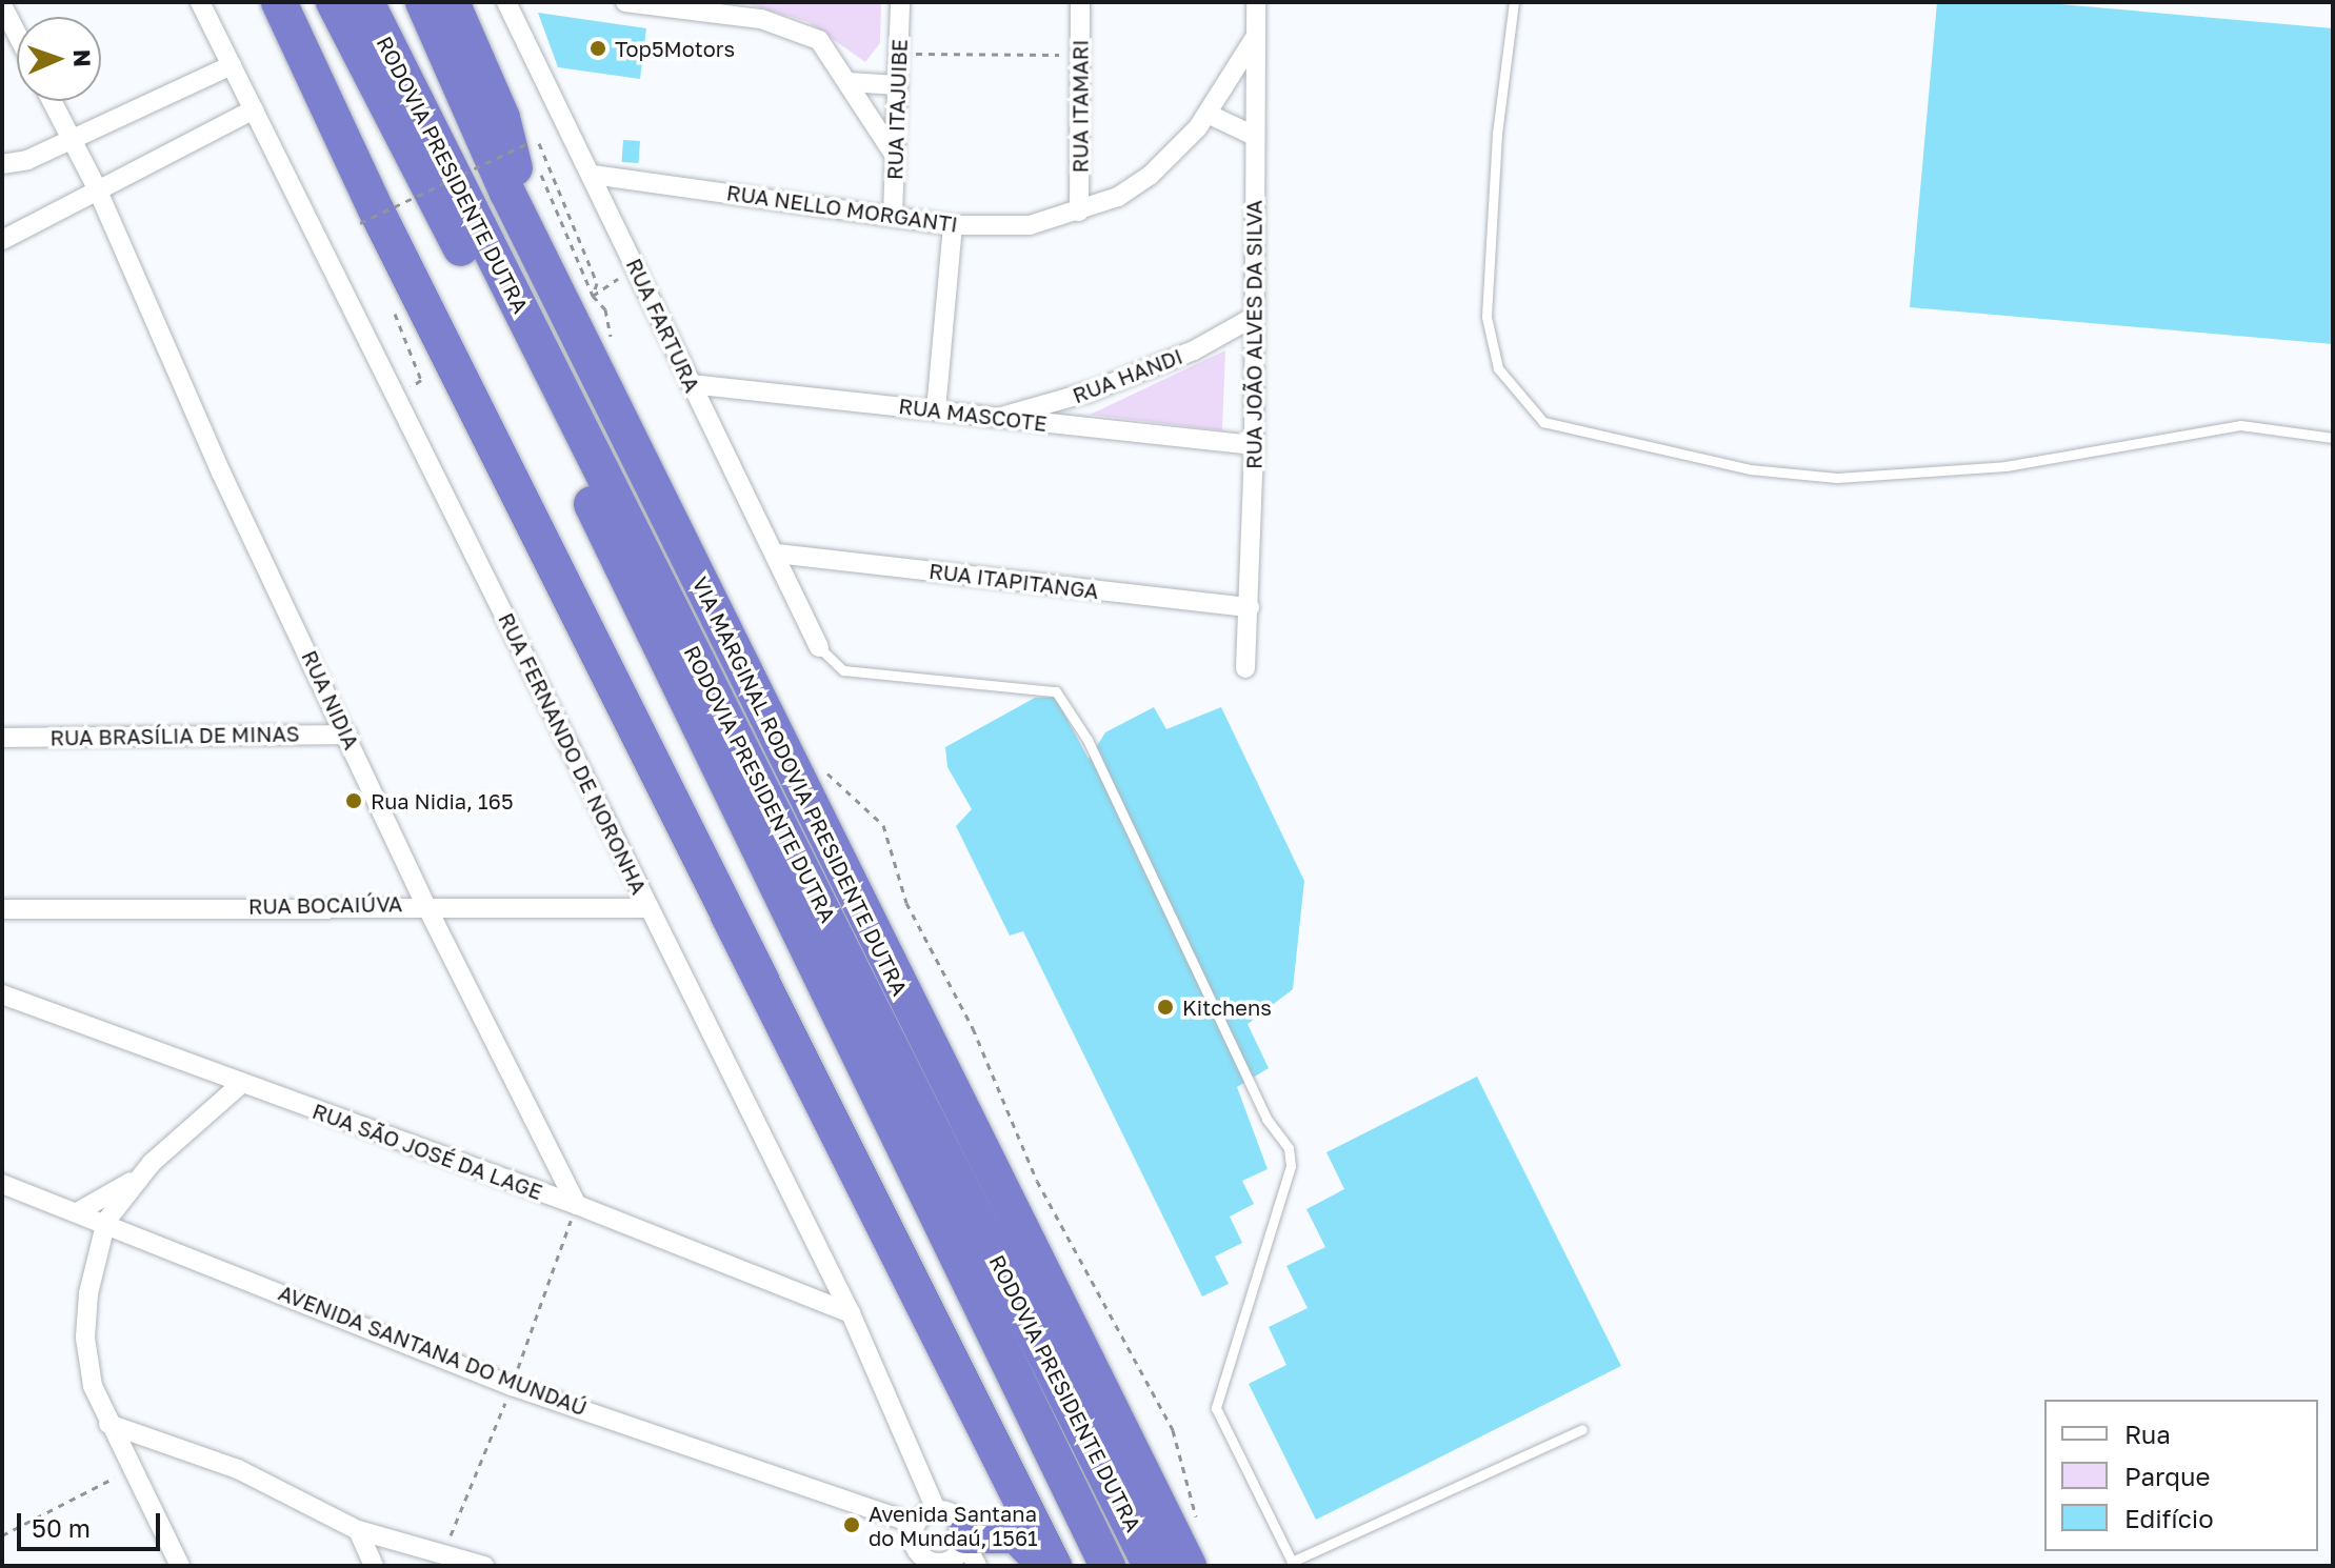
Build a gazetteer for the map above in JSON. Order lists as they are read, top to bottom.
{
  "streets": {
    "highway": ["RODOVIA PRESIDENTE DUTRA", "VIA MARGINAL RODOVIA PRESIDENTE DUTRA"],
    "street": [
      "RUA ITAMARI",
      "RUA ITAJUIBE",
      "RUA NELLO MORGANTI",
      "RUA FARTURA",
      "RUA JOÃO ALVES DA SILVA",
      "RUA HANDI",
      "RUA MASCOTE",
      "RUA ITAPITANGA",
      "RUA NIDIA",
      "RUA BRASÍLIA DE MINAS",
      "RUA FERNANDO DE NORONHA",
      "RUA BOCAIÚVA",
      "RUA SÃO JOSÉ DA LAGE",
      "AVENIDA SANTANA DO MUNDAÚ"
    ]
  },
  "crossings": [
    ["RUA ITAMARI", "RUA NELLO MORGANTI"],
    ["RUA ITAJUIBE", "RUA NELLO MORGANTI"],
    ["RUA NELLO MORGANTI", "RUA FARTURA"],
    ["RUA NELLO MORGANTI", "RUA JOÃO ALVES DA SILVA"],
    ["RUA FARTURA", "RUA MASCOTE"],
    ["RUA FARTURA", "RUA ITAPITANGA"],
    ["RUA JOÃO ALVES DA SILVA", "RUA HANDI"],
    ["RUA JOÃO ALVES DA SILVA", "RUA MASCOTE"],
    ["RUA JOÃO ALVES DA SILVA", "RUA ITAPITANGA"],
    ["RUA HANDI", "RUA MASCOTE"],
    ["RUA NIDIA", "RUA BRASÍLIA DE MINAS"],
    ["RUA NIDIA", "RUA BOCAIÚVA"],
    ["RUA NIDIA", "RUA SÃO JOSÉ DA LAGE"],
    ["RUA FERNANDO DE NORONHA", "RUA BOCAIÚVA"],
    ["RUA FERNANDO DE NORONHA", "RUA SÃO JOSÉ DA LAGE"],
    ["RUA FERNANDO DE NORONHA", "AVENIDA SANTANA DO MUNDAÚ"]
  ],
  "places": [
    "Top5Motors",
    "Rua Nidia, 165",
    "Kitchens",
    "Avenida Santana do Mundaú, 1561"
  ],
  "legend": ["Rua", "Parque", "Edifício"],
  "scale_bar": "50 m",
  "north": "right"
}
